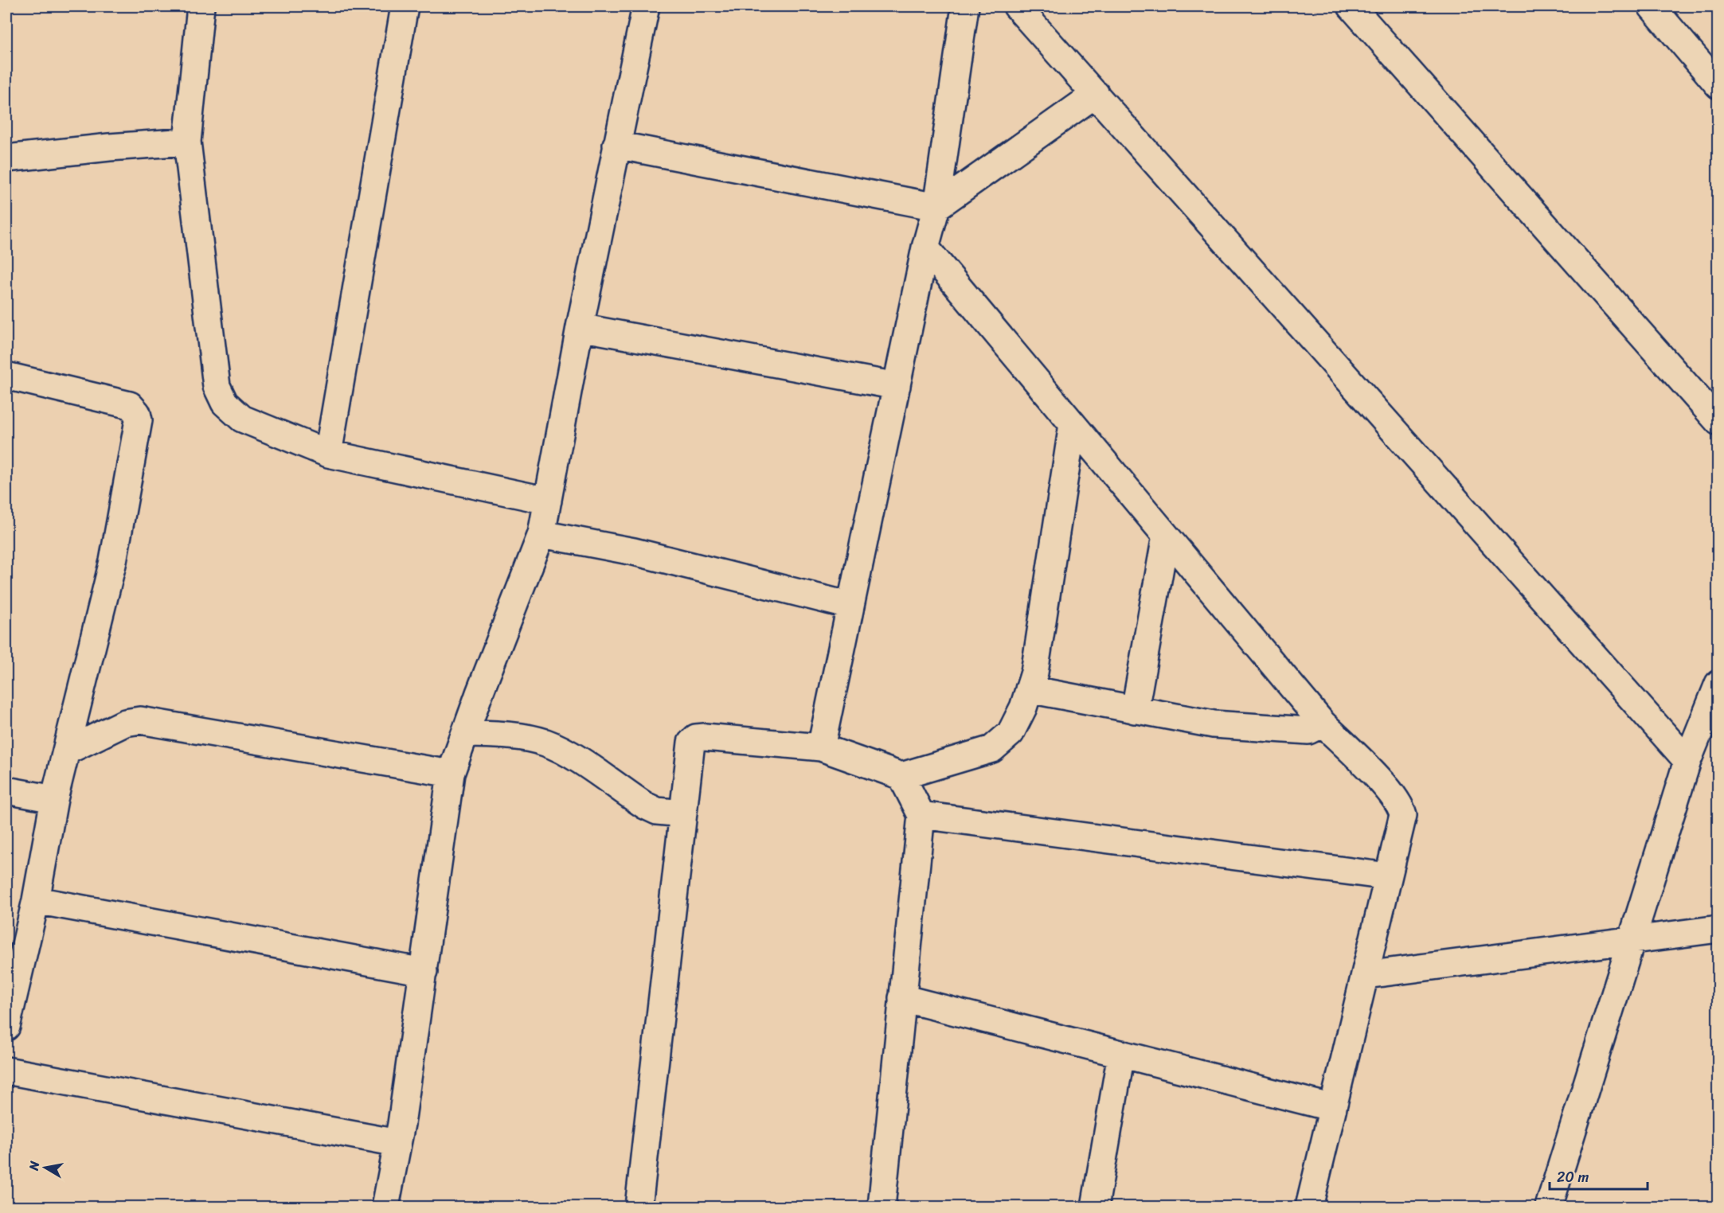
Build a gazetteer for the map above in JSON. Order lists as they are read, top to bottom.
{
  "scale_bar": "20 m",
  "north": "left"
}
